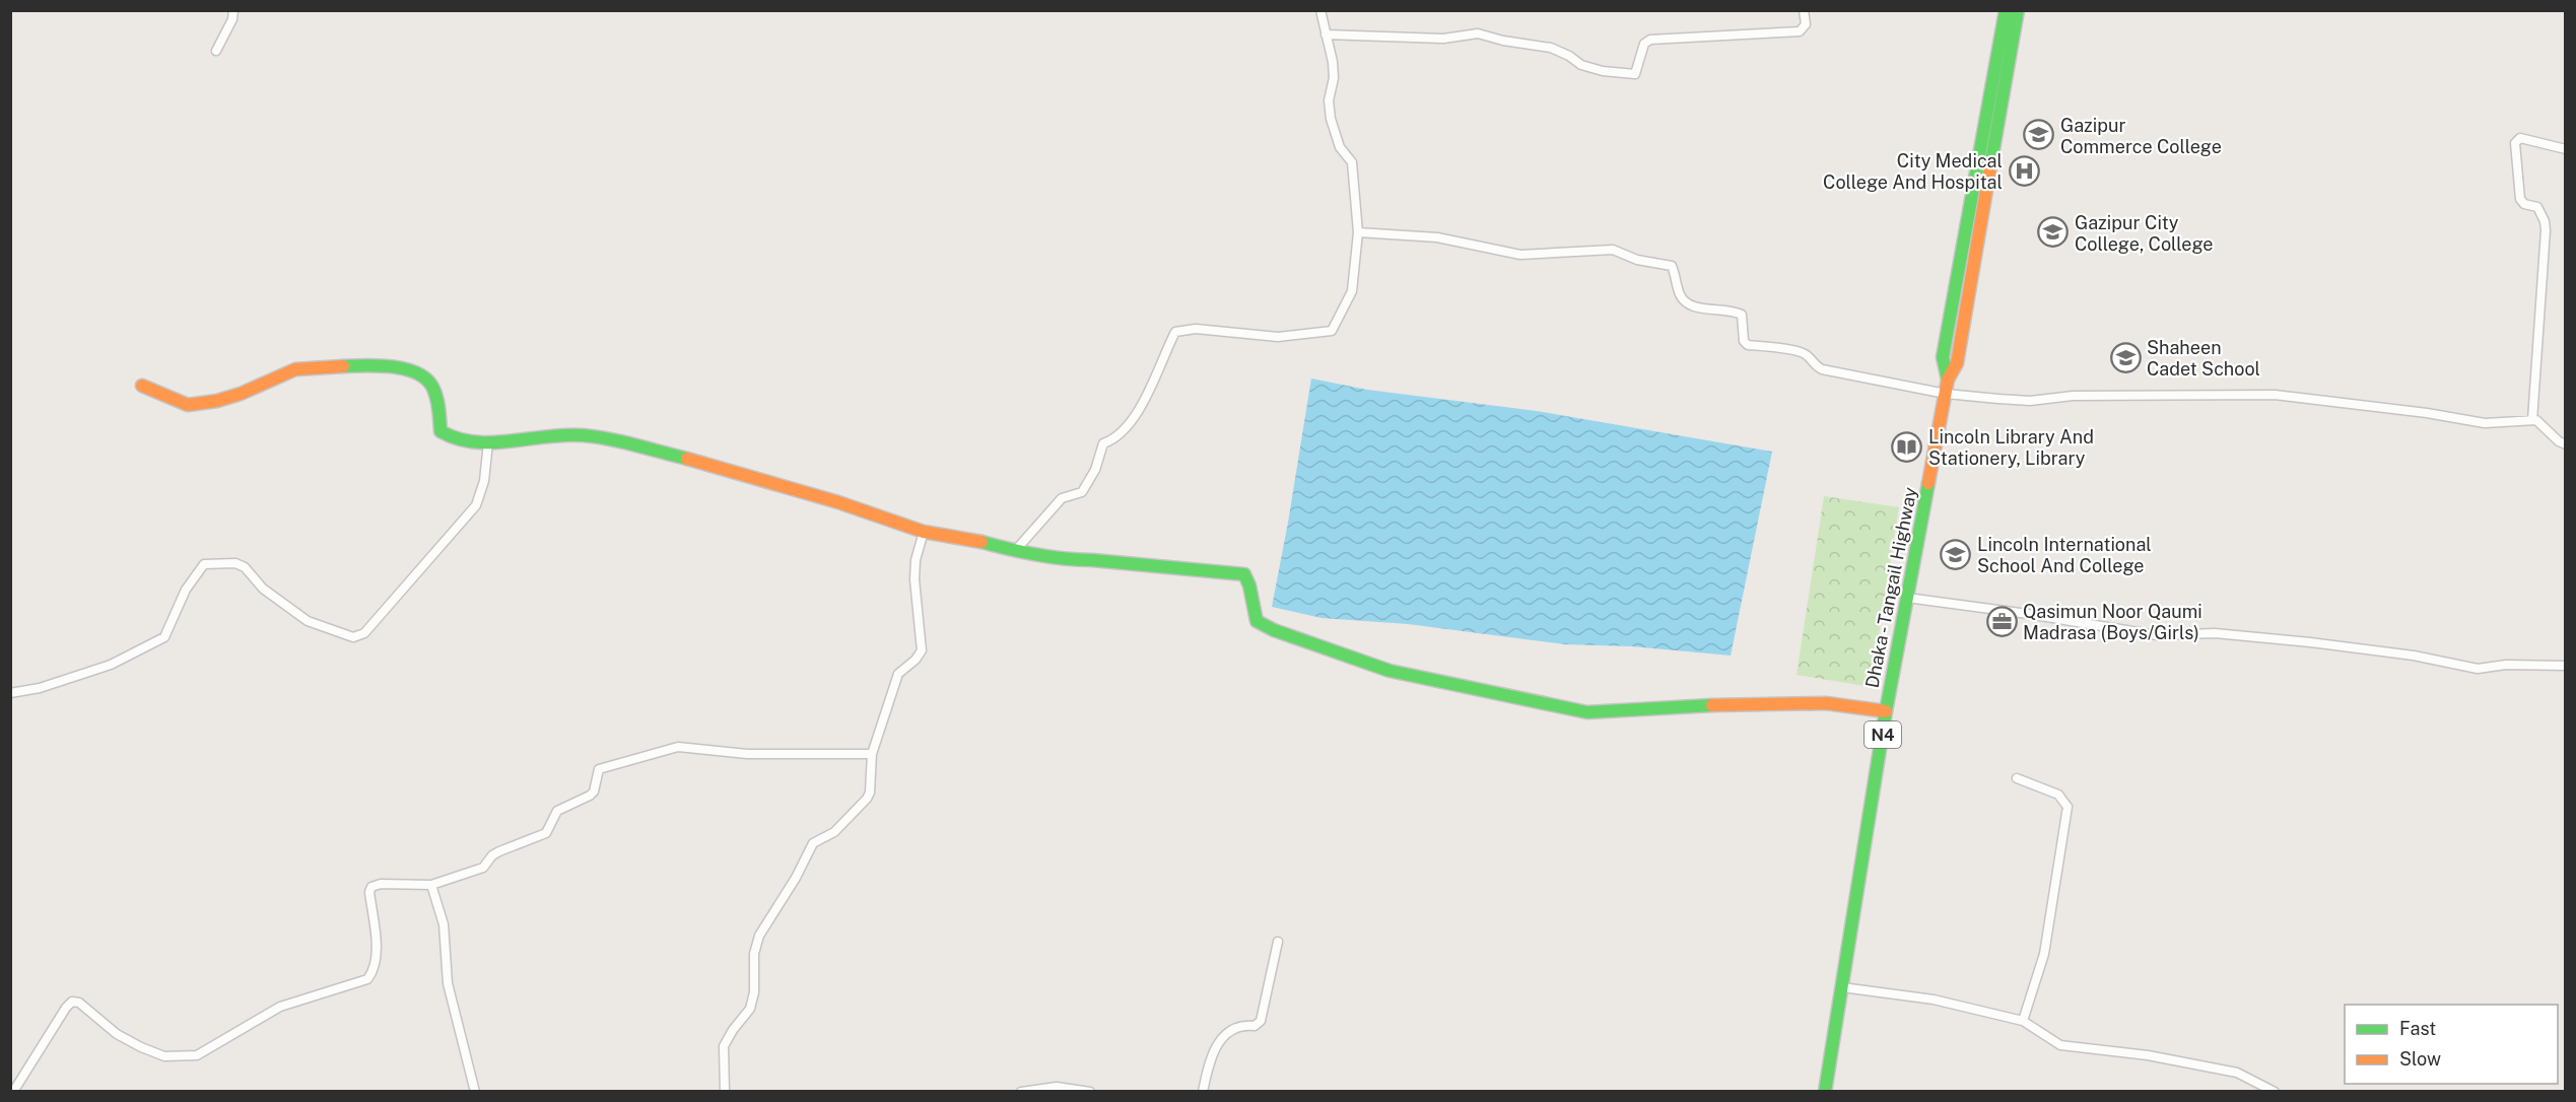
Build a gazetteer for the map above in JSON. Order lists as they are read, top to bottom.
{
  "streets": {
    "main road": ["Dhaka - Tangail Highway", "N4"]
  },
  "places": {
    "school or university": [
      "Gazipur Commerce College",
      "Gazipur City College, College",
      "Shaheen Cadet School",
      "Lincoln International School And College"
    ],
    "hospital": ["City Medical College And Hospital"],
    "library": ["Lincoln Library And Stationery, Library"],
    "office": ["Qasimun Noor Qaumi Madrasa (Boys/Girls)"]
  },
  "legend": ["Fast", "Slow"]
}
